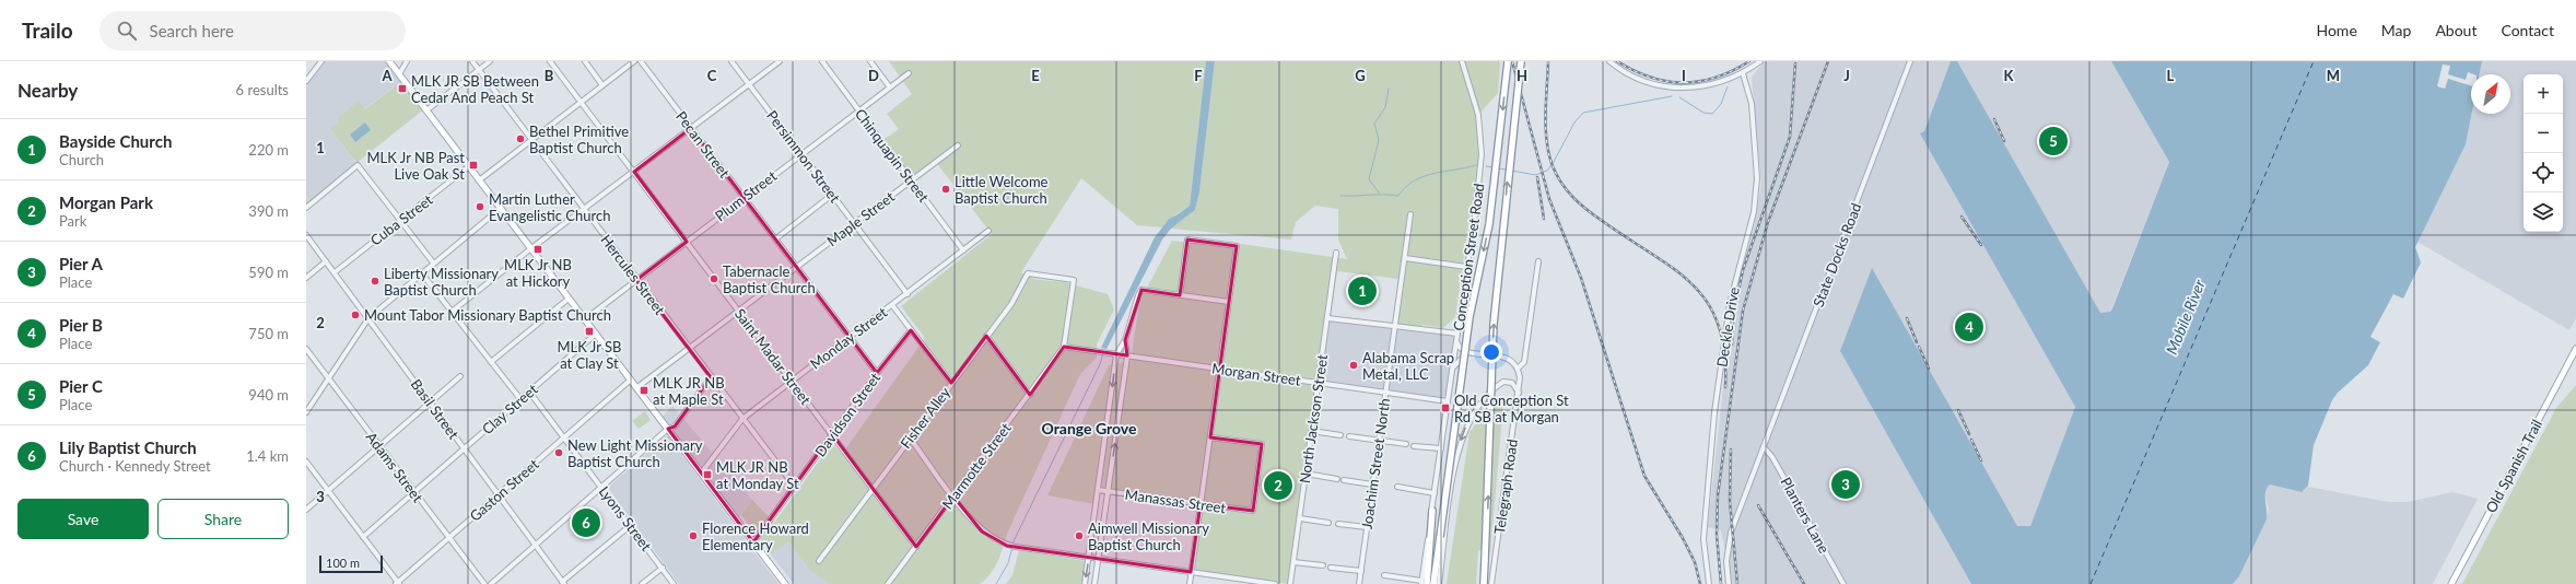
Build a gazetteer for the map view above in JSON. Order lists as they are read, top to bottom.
{
  "streets": {
    "main road": ["Old Spanish Trail"],
    "street": [
      "Pecan Street",
      "Chinquapin Street",
      "Persimmon Street",
      "Plum Street",
      "Maple Street",
      "Cuba Street",
      "State Docks Road",
      "Conception Street Road",
      "Hercules Street",
      "Deckle Drive",
      "Monday Street",
      "Saint Madar Street",
      "Morgan Street",
      "Basil Street",
      "Clay Street",
      "Davidson Street",
      "Fisher Alley",
      "North Jackson Street",
      "Joachim Street North",
      "Marmotte Street",
      "Adams Street",
      "Telegraph Road",
      "Gaston Street",
      "Manassas Street",
      "Planters Lane",
      "Lyons Street"
    ]
  },
  "crossings": [
    ["Pecan Street", "Plum Street"],
    ["Pecan Street", "Maple Street"],
    ["Pecan Street", "Monday Street"],
    ["Pecan Street", "Davidson Street"],
    ["Chinquapin Street", "Plum Street"],
    ["Chinquapin Street", "Maple Street"],
    ["Chinquapin Street", "Monday Street"],
    ["Persimmon Street", "Plum Street"],
    ["Persimmon Street", "Maple Street"],
    ["Persimmon Street", "Monday Street"],
    ["Plum Street", "Hercules Street"],
    ["Plum Street", "Saint Madar Street"],
    ["Maple Street", "Hercules Street"],
    ["Maple Street", "Saint Madar Street"],
    ["Cuba Street", "Basil Street"],
    ["State Docks Road", "Planters Lane"],
    ["Conception Street Road", "Morgan Street"],
    ["Hercules Street", "Monday Street"],
    ["Hercules Street", "Davidson Street"],
    ["Monday Street", "Saint Madar Street"],
    ["Saint Madar Street", "Davidson Street"],
    ["Saint Madar Street", "Fisher Alley"],
    ["Saint Madar Street", "Marmotte Street"],
    ["Morgan Street", "Fisher Alley"],
    ["Morgan Street", "North Jackson Street"],
    ["Morgan Street", "Joachim Street North"],
    ["Morgan Street", "Marmotte Street"],
    ["Basil Street", "Clay Street"],
    ["Basil Street", "Gaston Street"],
    ["Clay Street", "Adams Street"],
    ["Clay Street", "Lyons Street"],
    ["Fisher Alley", "Marmotte Street"],
    ["Adams Street", "Gaston Street"],
    ["Gaston Street", "Lyons Street"]
  ],
  "districts": ["Orange Grove"],
  "water": ["Mobile River"],
  "places": {
    "transit": [
      "MLK JR SB Between Cedar And Peach St",
      "MLK Jr NB Past Live Oak St",
      "MLK Jr NB at Hickory",
      "MLK Jr SB at Clay St",
      "MLK JR NB at Maple St",
      "Old Conception St Rd SB at Morgan",
      "MLK JR NB at Monday St"
    ],
    "other": [
      "Bethel Primitive Baptist Church",
      "Little Welcome Baptist Church",
      "Martin Luther Evangelistic Church",
      "Tabernacle Baptist Church",
      "Liberty Missionary Baptist Church",
      "Mount Tabor Missionary Baptist Church",
      "Alabama Scrap Metal, LLC",
      "New Light Missionary Baptist Church",
      "Florence Howard Elementary",
      "Aimwell Missionary Baptist Church"
    ]
  },
  "scale_bar": "100 m",
  "north": "top right",
  "page": {
    "header": "Trailo",
    "search": "Search here",
    "nav": [
      "Home",
      "Map",
      "About",
      "Contact"
    ],
    "heading": ["Nearby", "6 results"],
    "map_buttons": ["+", "−"],
    "list": [
      {
        "mark": "1",
        "name": "Bayside Church",
        "note": "Church",
        "value": "220 m"
      },
      {
        "mark": "2",
        "name": "Morgan Park",
        "note": "Park",
        "value": "390 m"
      },
      {
        "mark": "3",
        "name": "Pier A",
        "note": "Place",
        "value": "590 m"
      },
      {
        "mark": "4",
        "name": "Pier B",
        "note": "Place",
        "value": "750 m"
      },
      {
        "mark": "5",
        "name": "Pier C",
        "note": "Place",
        "value": "940 m"
      },
      {
        "mark": "6",
        "name": "Lily Baptist Church",
        "note": "Church · Kennedy Street",
        "value": "1.4 km"
      }
    ],
    "pins": [
      "5",
      "1",
      "4",
      "3",
      "2",
      "6"
    ],
    "buttons": ["Save", "Share"],
    "scale": "100 m"
  },
  "grid": {
    "columns": [
      "A",
      "B",
      "C",
      "D",
      "E",
      "F",
      "G",
      "H",
      "I",
      "J",
      "K",
      "L",
      "M"
    ],
    "rows": ["1", "2", "3"]
  }
}
